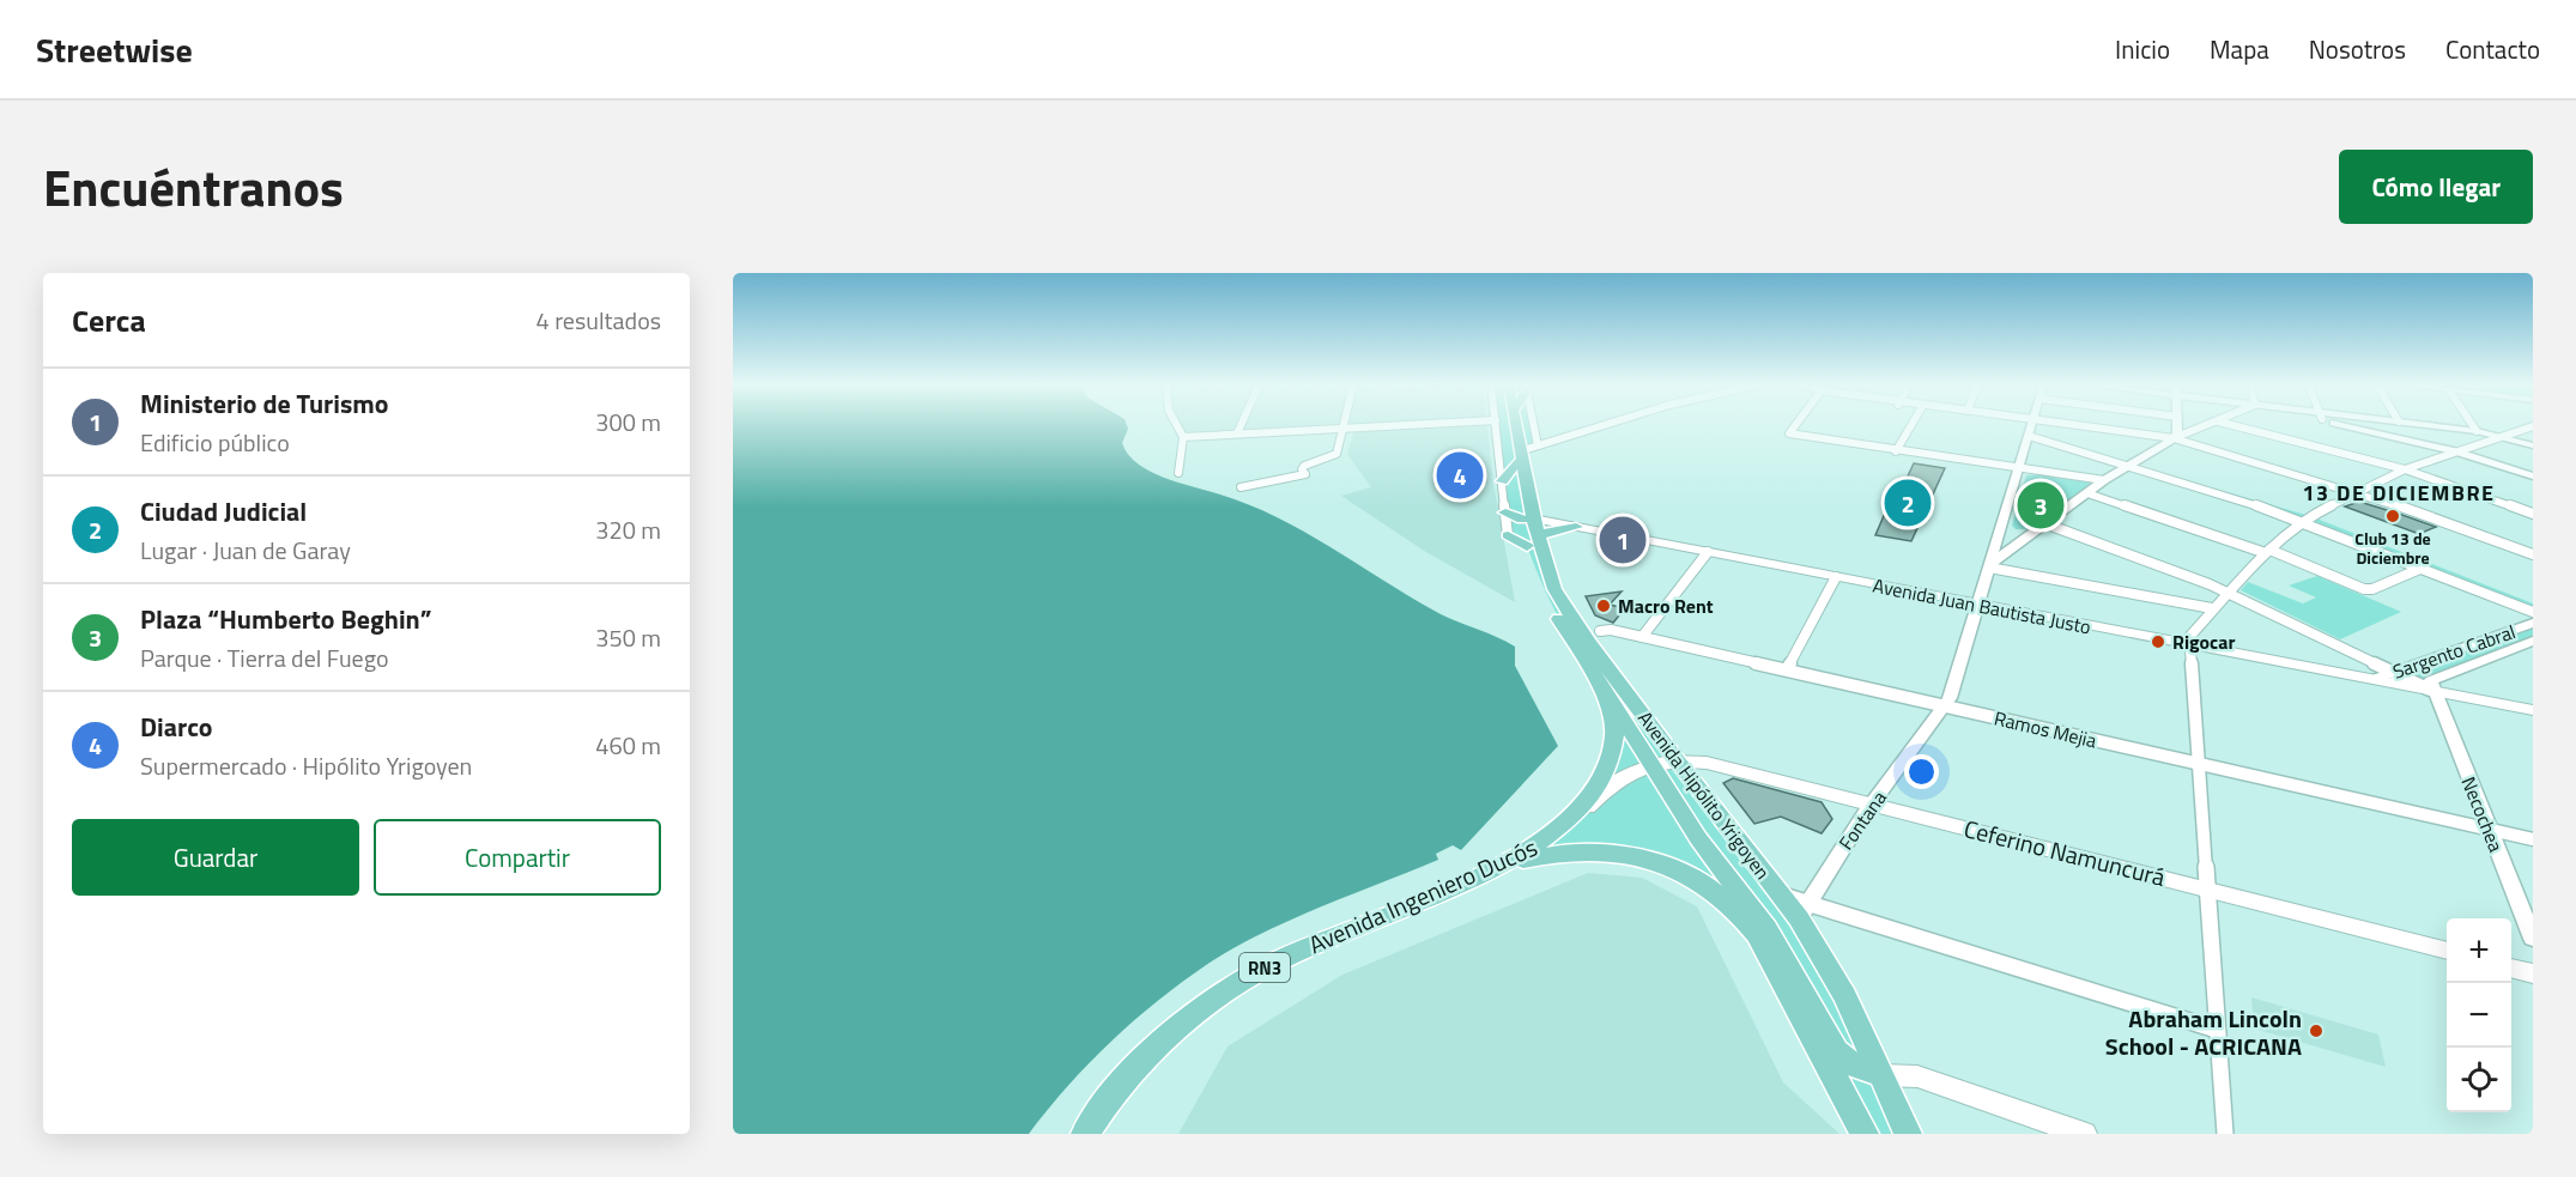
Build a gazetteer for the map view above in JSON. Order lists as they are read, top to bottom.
{
  "streets": {
    "highway": ["Avenida Hipólito Yrigoyen", "Avenida Ingeniero Ducós", "RN3"],
    "main road": ["Avenida Juan Bautista Justo", "Ceferino Namuncurá"],
    "street": [
      "Sargento Cabral",
      "Ramos Mejia",
      "Necochea",
      "Fontana"
    ]
  },
  "crossings": [
    ["Avenida Juan Bautista Justo", "Sargento Cabral"],
    ["Avenida Juan Bautista Justo", "Necochea"],
    ["Avenida Juan Bautista Justo", "Fontana"],
    ["Ramos Mejia", "Avenida Hipólito Yrigoyen"],
    ["Ramos Mejia", "Necochea"],
    ["Ramos Mejia", "Fontana"],
    ["Avenida Hipólito Yrigoyen", "Fontana"],
    ["Avenida Hipólito Yrigoyen", "Ceferino Namuncurá"],
    ["Avenida Hipólito Yrigoyen", "Avenida Ingeniero Ducós"],
    ["Fontana", "Ceferino Namuncurá"],
    ["Ceferino Namuncurá", "Avenida Ingeniero Ducós"]
  ],
  "districts": ["13 DE DICIEMBRE"],
  "places": [
    "Club 13 de Diciembre",
    "Macro Rent",
    "Rigocar",
    "Abraham Lincoln School - ACRICANA"
  ],
  "page": {
    "header": "Streetwise",
    "nav": [
      "Inicio",
      "Mapa",
      "Nosotros",
      "Contacto"
    ],
    "title": "Encuéntranos",
    "buttons": [
      "Cómo llegar",
      ["Guardar", "Compartir"]
    ],
    "heading": ["Cerca", "4 resultados"],
    "list": [
      {
        "mark": "1",
        "name": "Ministerio de Turismo",
        "note": "Edificio público",
        "value": "300 m"
      },
      {
        "mark": "2",
        "name": "Ciudad Judicial",
        "note": "Lugar · Juan de Garay",
        "value": "320 m"
      },
      {
        "mark": "3",
        "name": "Plaza “Humberto Beghin”",
        "note": "Parque · Tierra del Fuego",
        "value": "350 m"
      },
      {
        "mark": "4",
        "name": "Diarco",
        "note": "Supermercado · Hipólito Yrigoyen",
        "value": "460 m"
      }
    ],
    "pins": [
      "4",
      "2",
      "3",
      "1"
    ],
    "map_buttons": ["+", "−"]
  }
}
